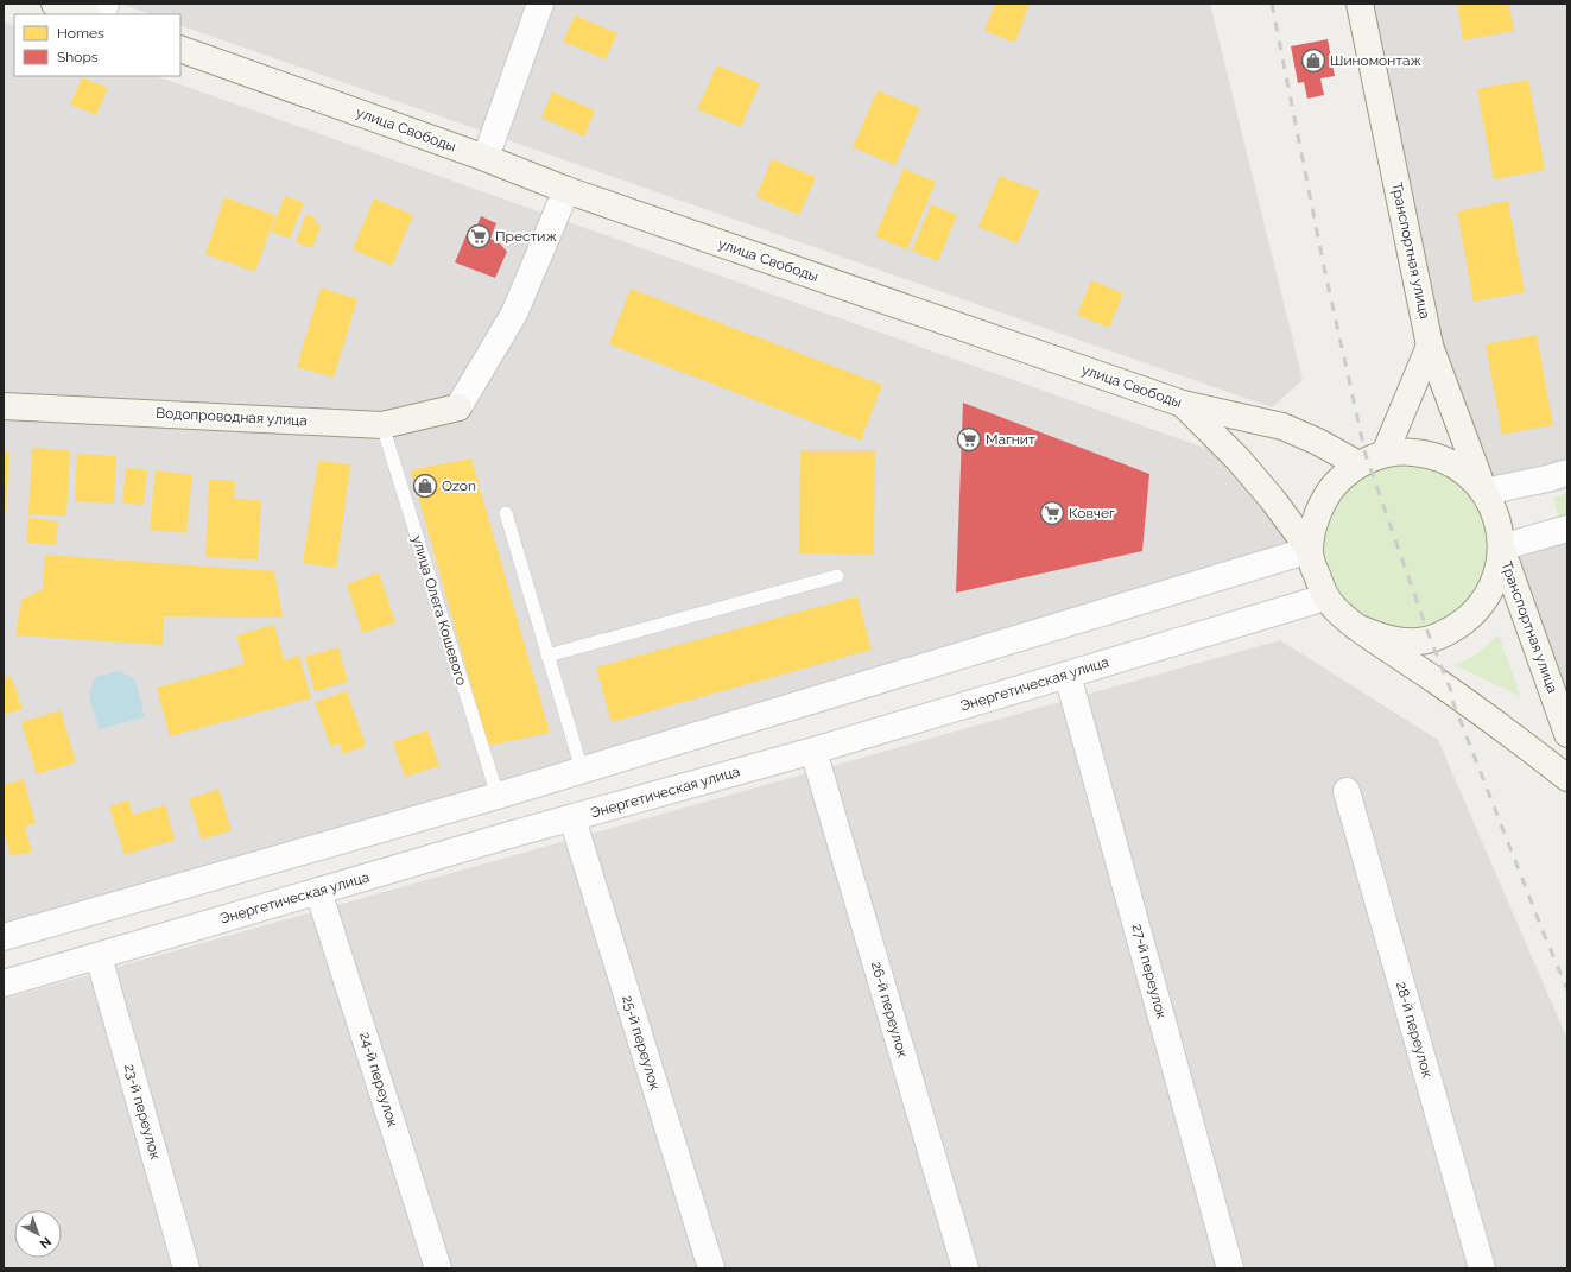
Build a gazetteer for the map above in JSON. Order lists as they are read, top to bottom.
{
  "streets": {
    "main road": ["улица Свободы", "Транспортная улица", "Водопроводная улица"],
    "street": [
      "Энергетическая улица",
      "27-й переулок",
      "26-й переулок",
      "28-й переулок",
      "25-й переулок",
      "24-й переулок",
      "23-й переулок"
    ],
    "lane": ["улица Олега Кошевого"]
  },
  "crossings": [
    ["Водопроводная улица", "улица Олега Кошевого"],
    ["Энергетическая улица", "27-й переулок"],
    ["Энергетическая улица", "26-й переулок"],
    ["Энергетическая улица", "25-й переулок"],
    ["Энергетическая улица", "24-й переулок"],
    ["Энергетическая улица", "23-й переулок"]
  ],
  "places": {
    "shop": ["Шиномонтаж", "Ozon"],
    "supermarket": ["Престиж", "Магнит", "Ковчег"]
  },
  "legend": ["Homes", "Shops"],
  "north": "bottom right"
}
